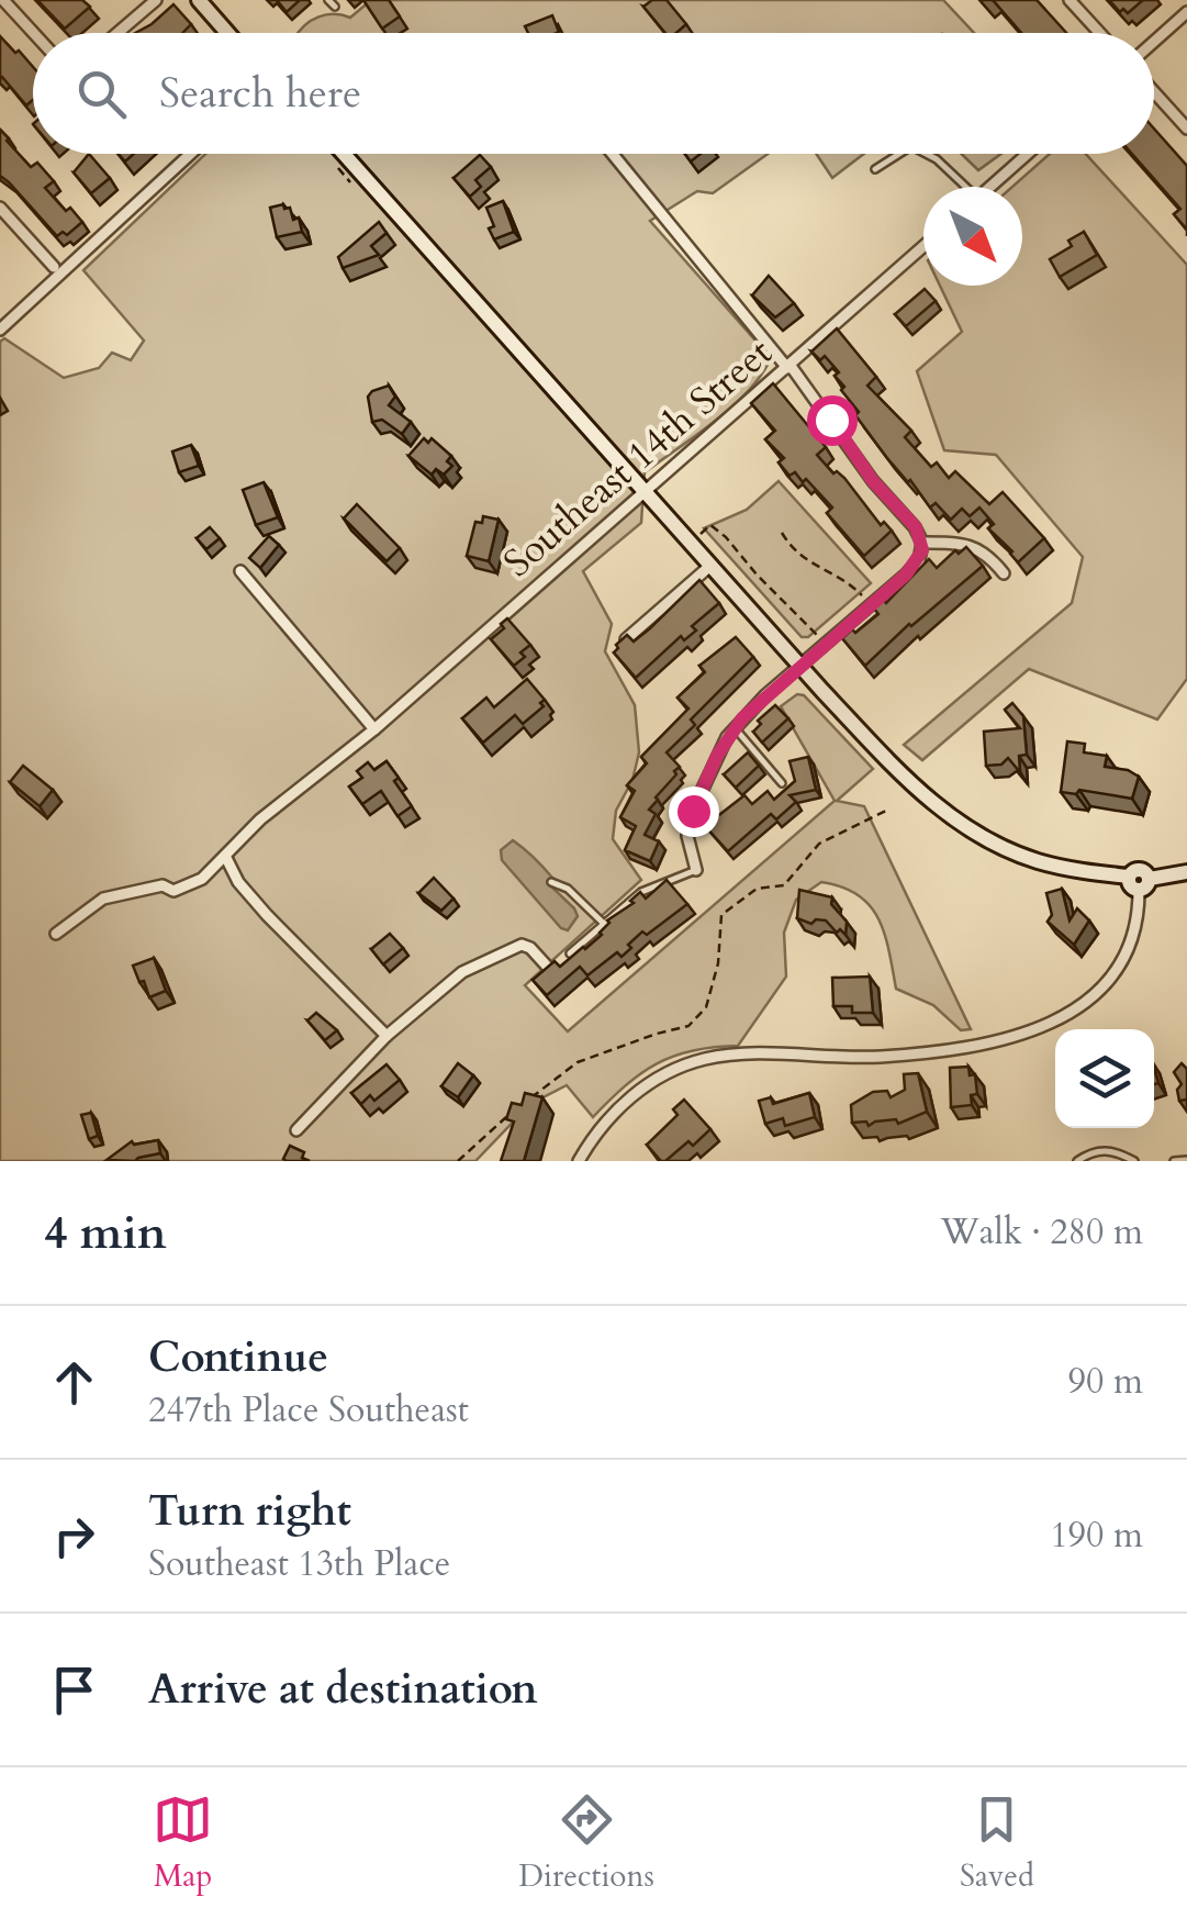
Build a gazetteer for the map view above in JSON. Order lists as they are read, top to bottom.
{
  "streets": {
    "street": ["Southeast 14th Street"]
  },
  "north": "bottom right",
  "page": {
    "search": "Search here",
    "heading": ["4 min", "Walk · 280 m"],
    "list": [
      ["Continue", "247th Place Southeast", "90 m"],
      ["Turn right", "Southeast 13th Place", "190 m"],
      "Arrive at destination"
    ],
    "nav": ["Map", "Directions", "Saved"]
  }
}
